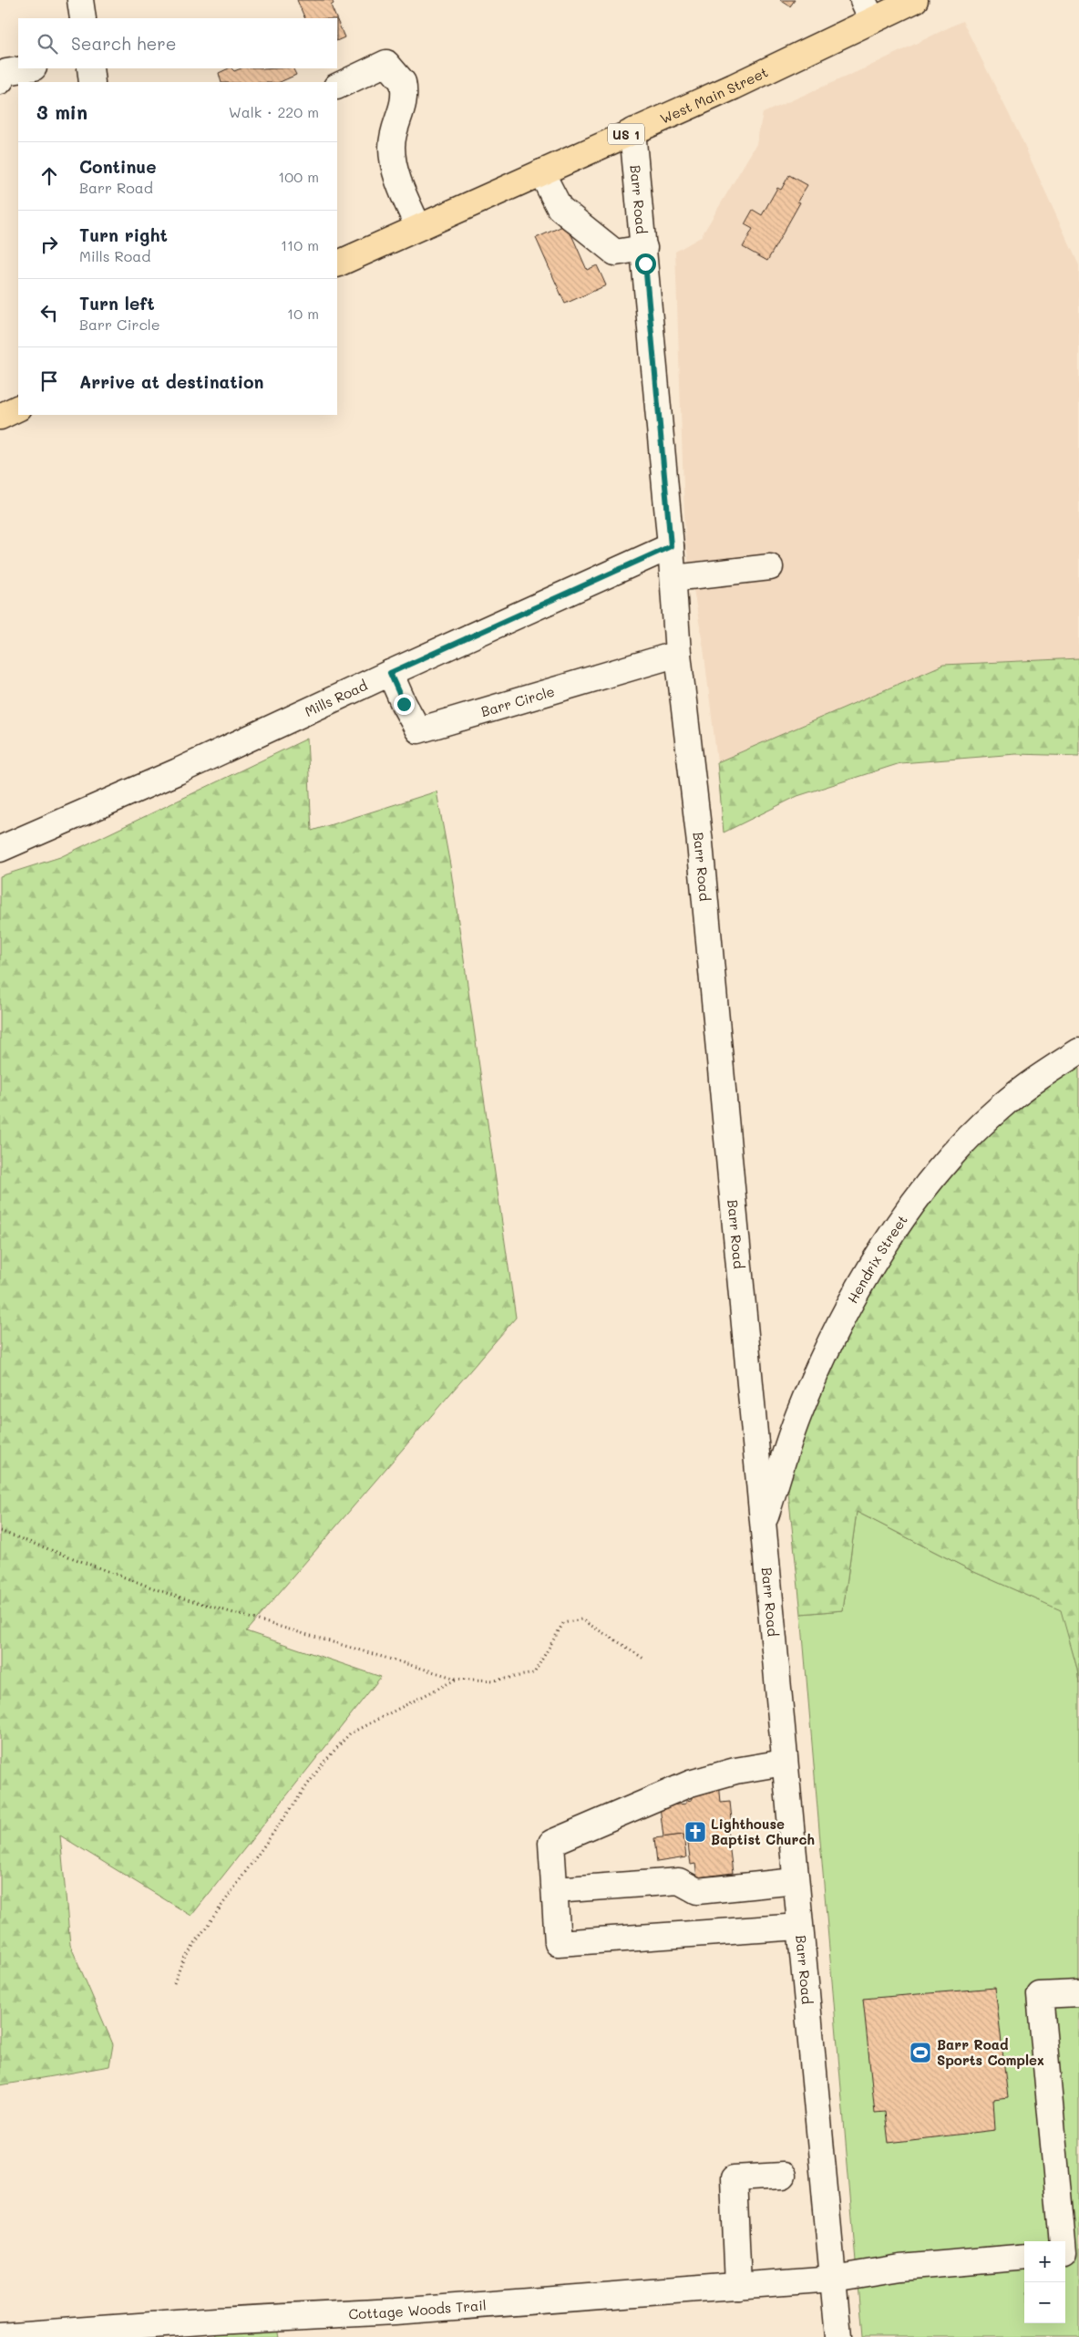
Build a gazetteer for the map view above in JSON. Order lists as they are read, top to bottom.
{
  "streets": {
    "main road": ["West Main Street", "US 1"],
    "street": [
      "Barr Road",
      "Mills Road",
      "Barr Circle",
      "Hendrix Street",
      "Cottage Woods Trail"
    ]
  },
  "crossings": [
    ["West Main Street", "Barr Road"],
    ["Barr Road", "Mills Road"],
    ["Barr Road", "Barr Circle"],
    ["Barr Road", "Hendrix Street"],
    ["Barr Road", "Cottage Woods Trail"],
    ["Mills Road", "Barr Circle"]
  ],
  "places": {
    "church": ["Lighthouse Baptist Church"],
    "sports": ["Barr Road Sports Complex"]
  },
  "page": {
    "search": "Search here",
    "heading": ["3 min", "Walk · 220 m"],
    "list": [
      ["Continue", "Barr Road", "100 m"],
      ["Turn right", "Mills Road", "110 m"],
      ["Turn left", "Barr Circle", "10 m"],
      "Arrive at destination"
    ],
    "map_buttons": ["+", "−"]
  }
}
